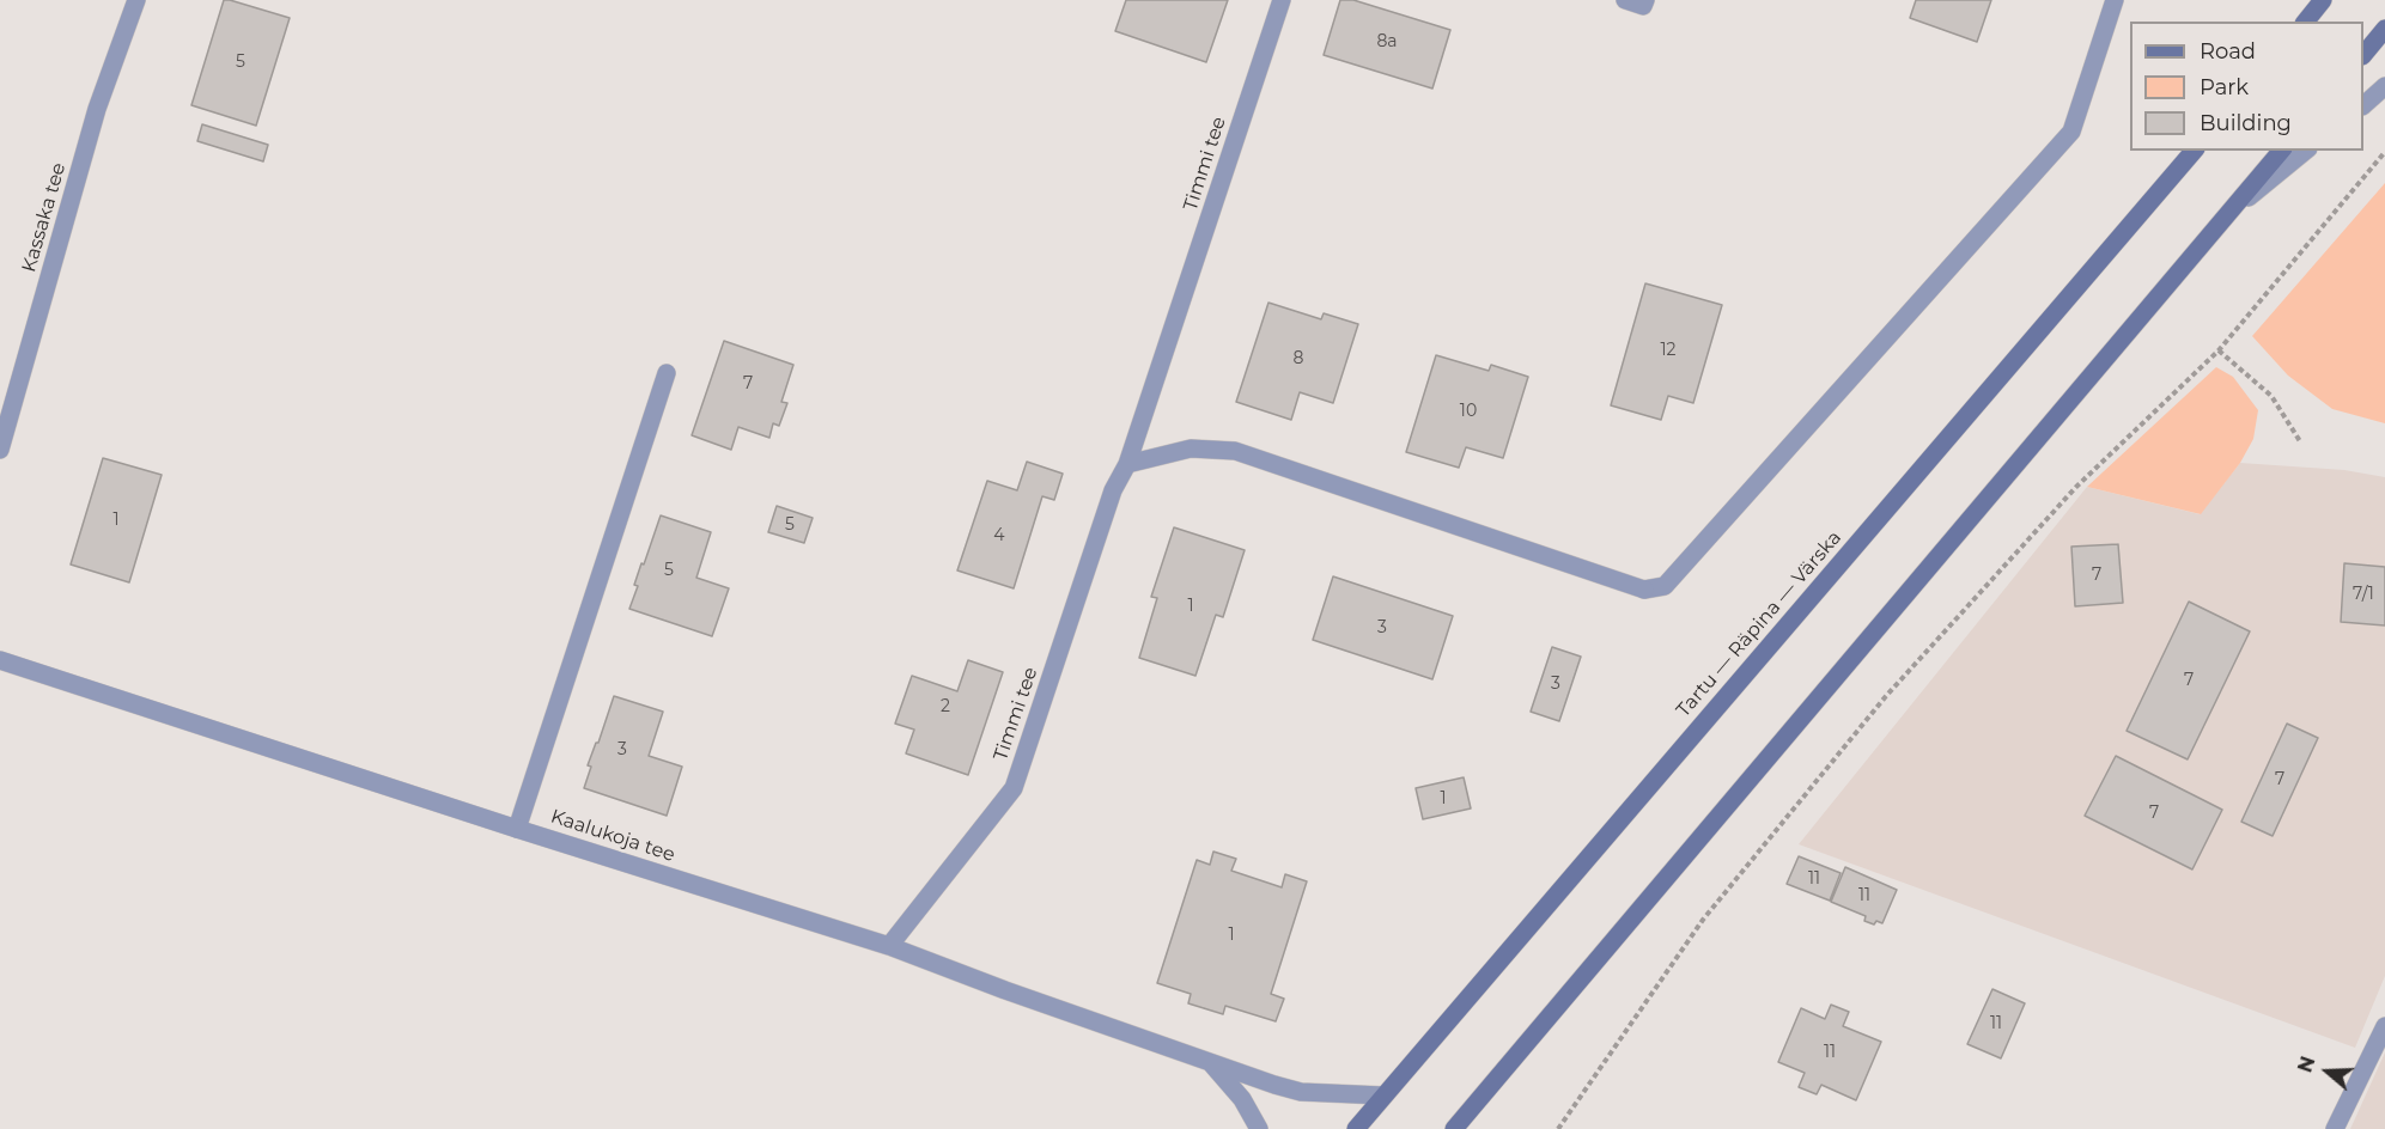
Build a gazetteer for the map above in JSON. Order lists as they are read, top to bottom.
{
  "streets": {
    "main road": ["Tartu — Räpina — Värska"],
    "street": ["Timmi tee", "Kassaka tee", "Kaalukoja tee"]
  },
  "crossings": [
    ["Timmi tee", "Kaalukoja tee"],
    ["Tartu — Räpina — Värska", "Kaalukoja tee"]
  ],
  "house_numbers": [
    "8a",
    "5",
    "12",
    "8",
    "7",
    "10",
    "1",
    "5",
    "4",
    "5",
    "7",
    "7/1",
    "1",
    "3",
    "7",
    "3",
    "2",
    "3",
    "7",
    "1",
    "7",
    "11",
    "11",
    "1",
    "11",
    "11"
  ],
  "legend": ["Road", "Park", "Building"],
  "north": "left"
}
